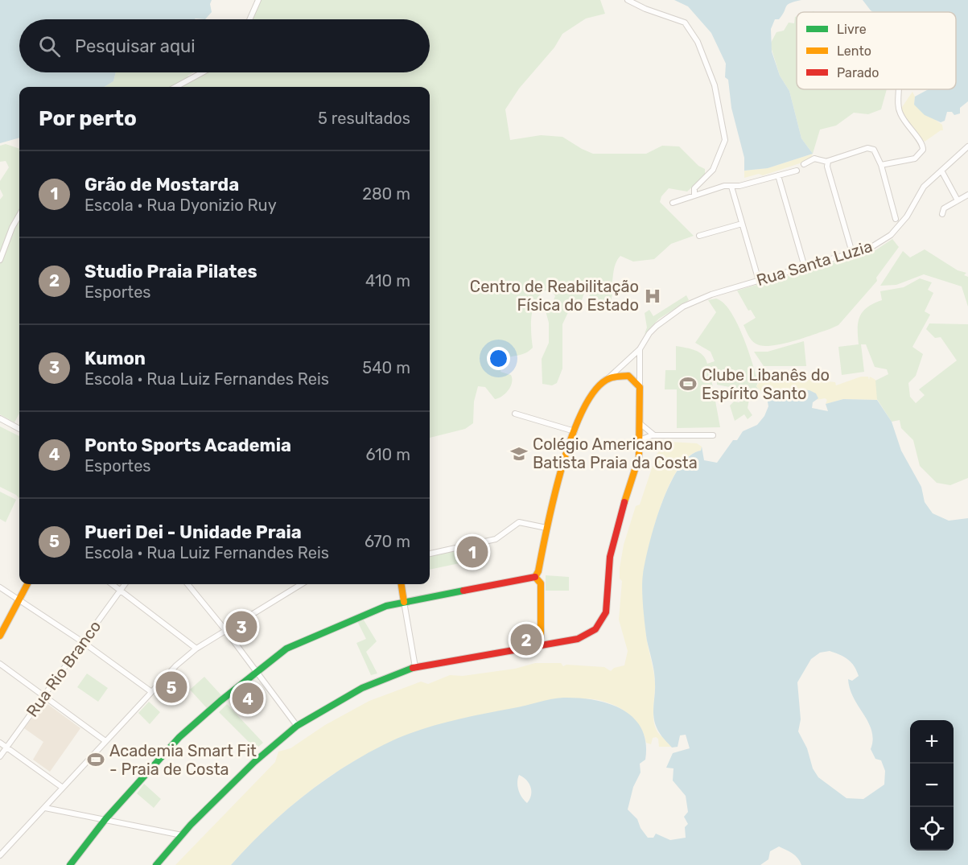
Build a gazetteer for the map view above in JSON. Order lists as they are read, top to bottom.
{
  "streets": {
    "street": ["Rua Santa Luzia", "Rua Rio Branco"]
  },
  "places": {
    "hospital": ["Centro de Reabilitação Física do Estado"],
    "sports": ["Clube Libanês do Espírito Santo", "Academia Smart Fit - Praia de Costa"],
    "school or university": ["Colégio Americano Batista Praia da Costa"]
  },
  "legend": ["Livre", "Lento", "Parado"],
  "page": {
    "search": "Pesquisar aqui",
    "heading": ["Por perto", "5 resultados"],
    "list": [
      {
        "mark": "1",
        "name": "Grão de Mostarda",
        "note": "Escola · Rua Dyonizio Ruy",
        "value": "280 m"
      },
      {
        "mark": "2",
        "name": "Studio Praia Pilates",
        "note": "Esportes",
        "value": "410 m"
      },
      {
        "mark": "3",
        "name": "Kumon",
        "note": "Escola · Rua Luiz Fernandes Reis",
        "value": "540 m"
      },
      {
        "mark": "4",
        "name": "Ponto Sports Academia",
        "note": "Esportes",
        "value": "610 m"
      },
      {
        "mark": "5",
        "name": "Pueri Dei - Unidade Praia",
        "note": "Escola · Rua Luiz Fernandes Reis",
        "value": "670 m"
      }
    ],
    "pins": [
      "1",
      "3",
      "2",
      "5",
      "4"
    ],
    "map_buttons": ["+", "−"]
  }
}
